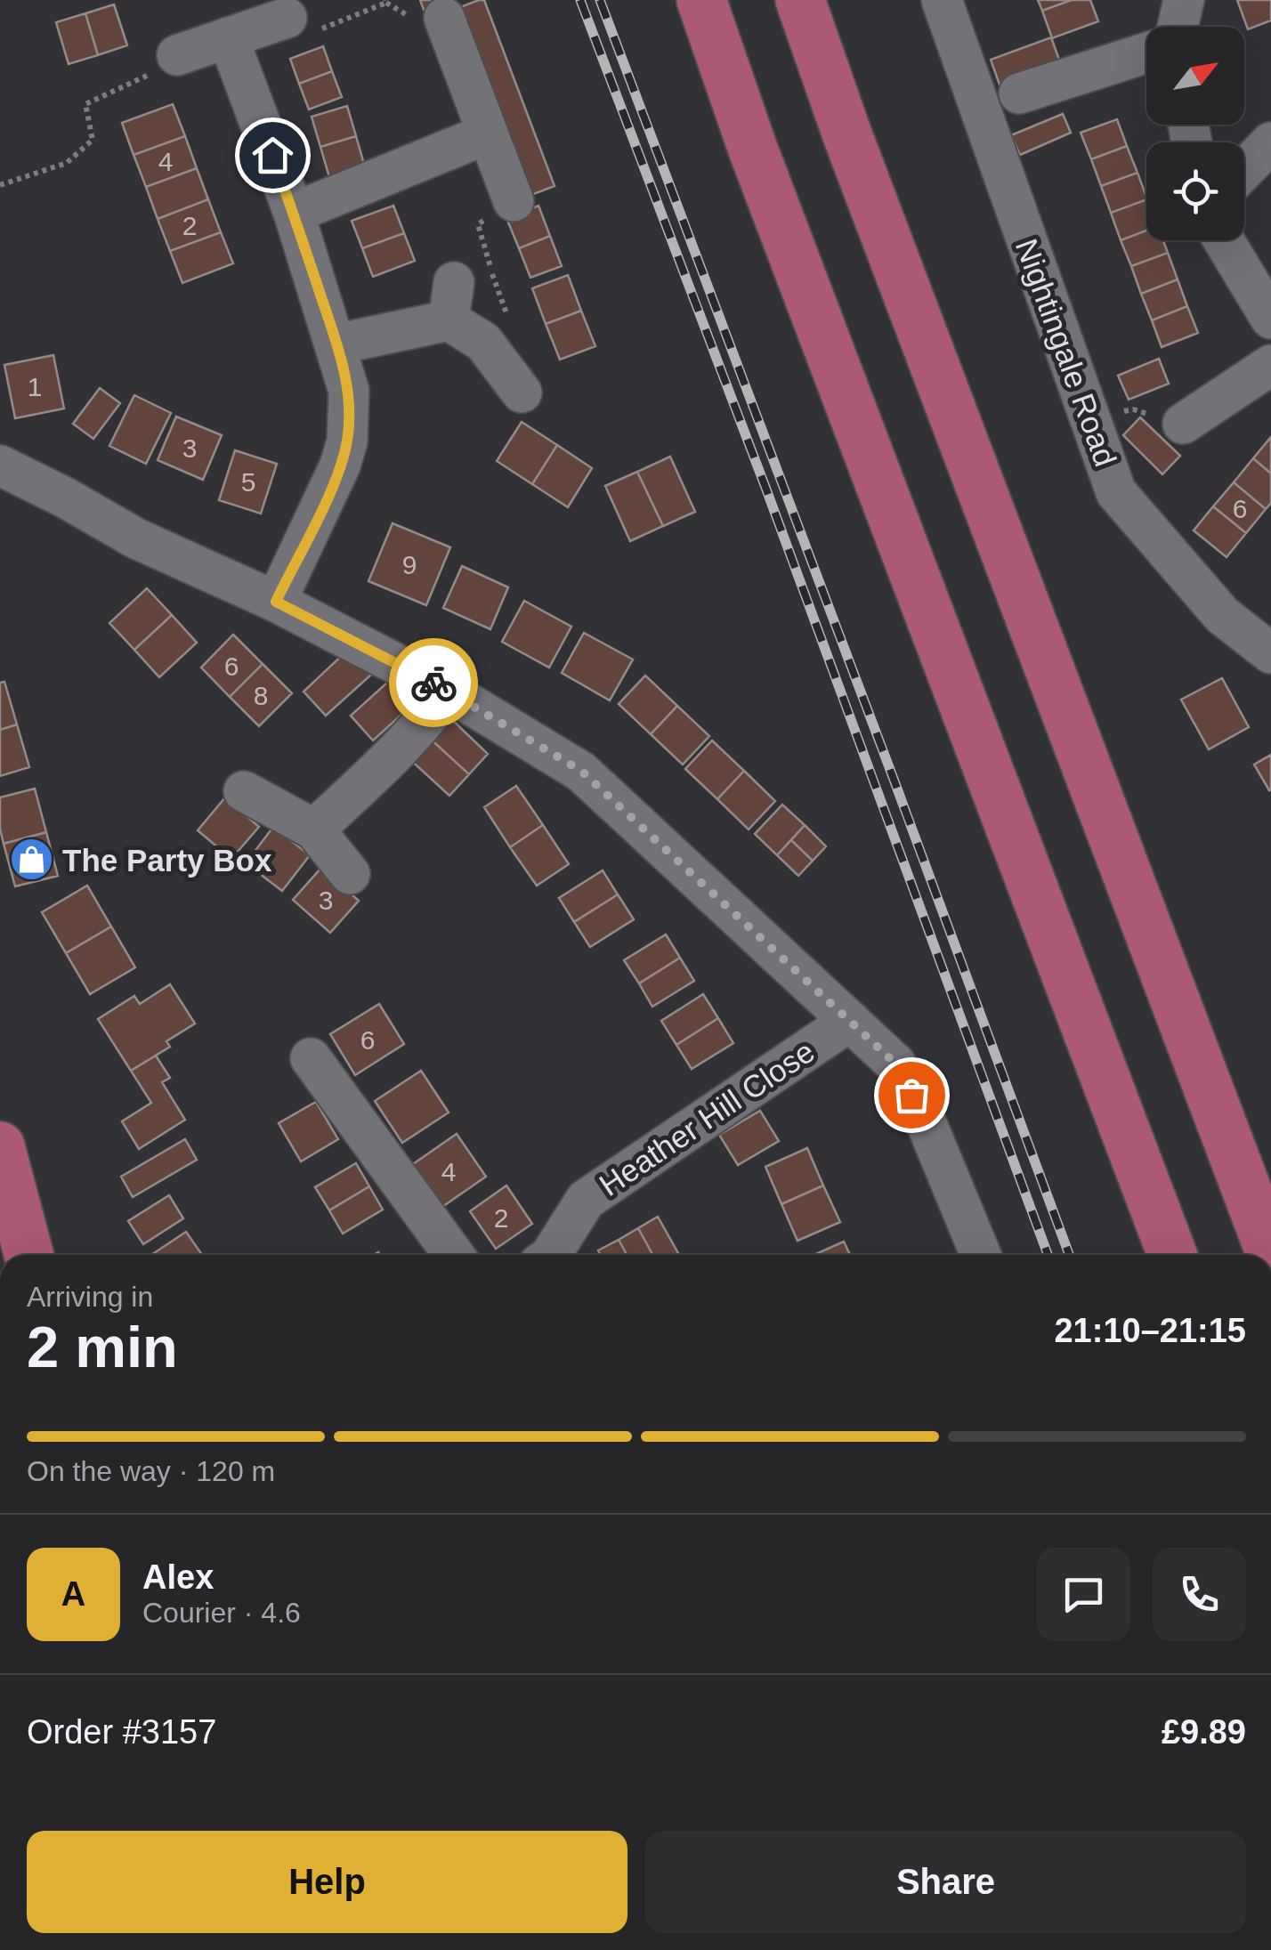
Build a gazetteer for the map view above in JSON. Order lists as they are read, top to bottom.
{
  "streets": {
    "street": ["Nightingale Road", "Heather Hill Close"]
  },
  "places": {
    "shop": ["The Party Box"]
  },
  "house_numbers": [
    "4",
    "2",
    "1",
    "3",
    "5",
    "6",
    "9",
    "6",
    "8",
    "3",
    "6",
    "4",
    "2"
  ],
  "north": "top right",
  "page": {
    "heading": ["2 min", "Arriving in", "21:10–21:15"],
    "panel": [
      "Alex",
      "Courier · 4.6",
      "Order #3157",
      "£9.89"
    ],
    "bar": "On the way · 120 m",
    "round": "A",
    "buttons": ["Help", "Share"]
  }
}
